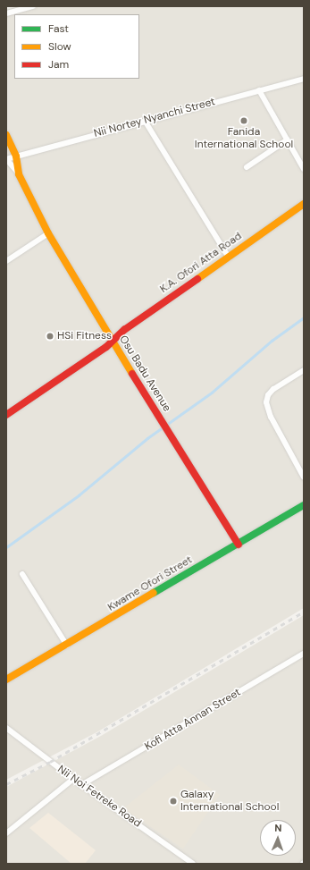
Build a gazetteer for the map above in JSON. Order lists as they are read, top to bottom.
{
  "streets": {
    "street": [
      "Nii Nortey Nyanchi Street",
      "K.A. Ofori Atta Road",
      "Osu Badu Avenue",
      "Kwame Ofori Street",
      "Kofi Atta Annan Street",
      "Nii Noi Fetreke Road"
    ]
  },
  "crossings": [
    ["Nii Nortey Nyanchi Street", "Osu Badu Avenue"],
    ["K.A. Ofori Atta Road", "Osu Badu Avenue"],
    ["Osu Badu Avenue", "Kwame Ofori Street"],
    ["Kofi Atta Annan Street", "Nii Noi Fetreke Road"]
  ],
  "places": ["Fanida International School", "HSi Fitness", "Galaxy International School"],
  "legend": ["Fast", "Slow", "Jam"],
  "north": "top"
}
